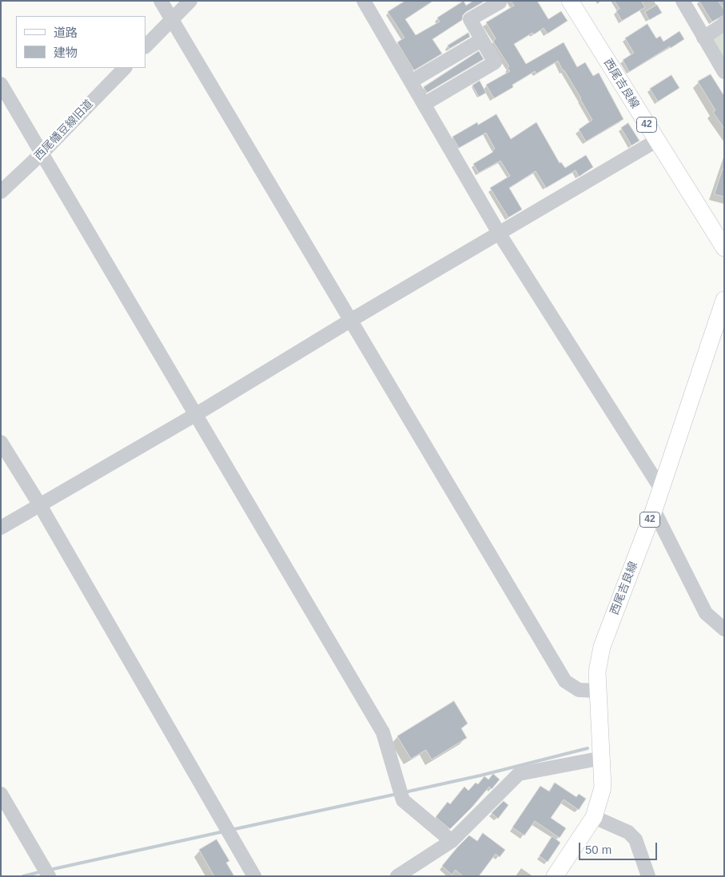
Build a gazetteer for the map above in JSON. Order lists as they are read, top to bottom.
{
  "streets": {
    "main road": ["西尾吉良線", "42"],
    "street": ["西尾幡豆線旧道"]
  },
  "legend": ["道路", "建物"],
  "scale_bar": "50 m"
}
